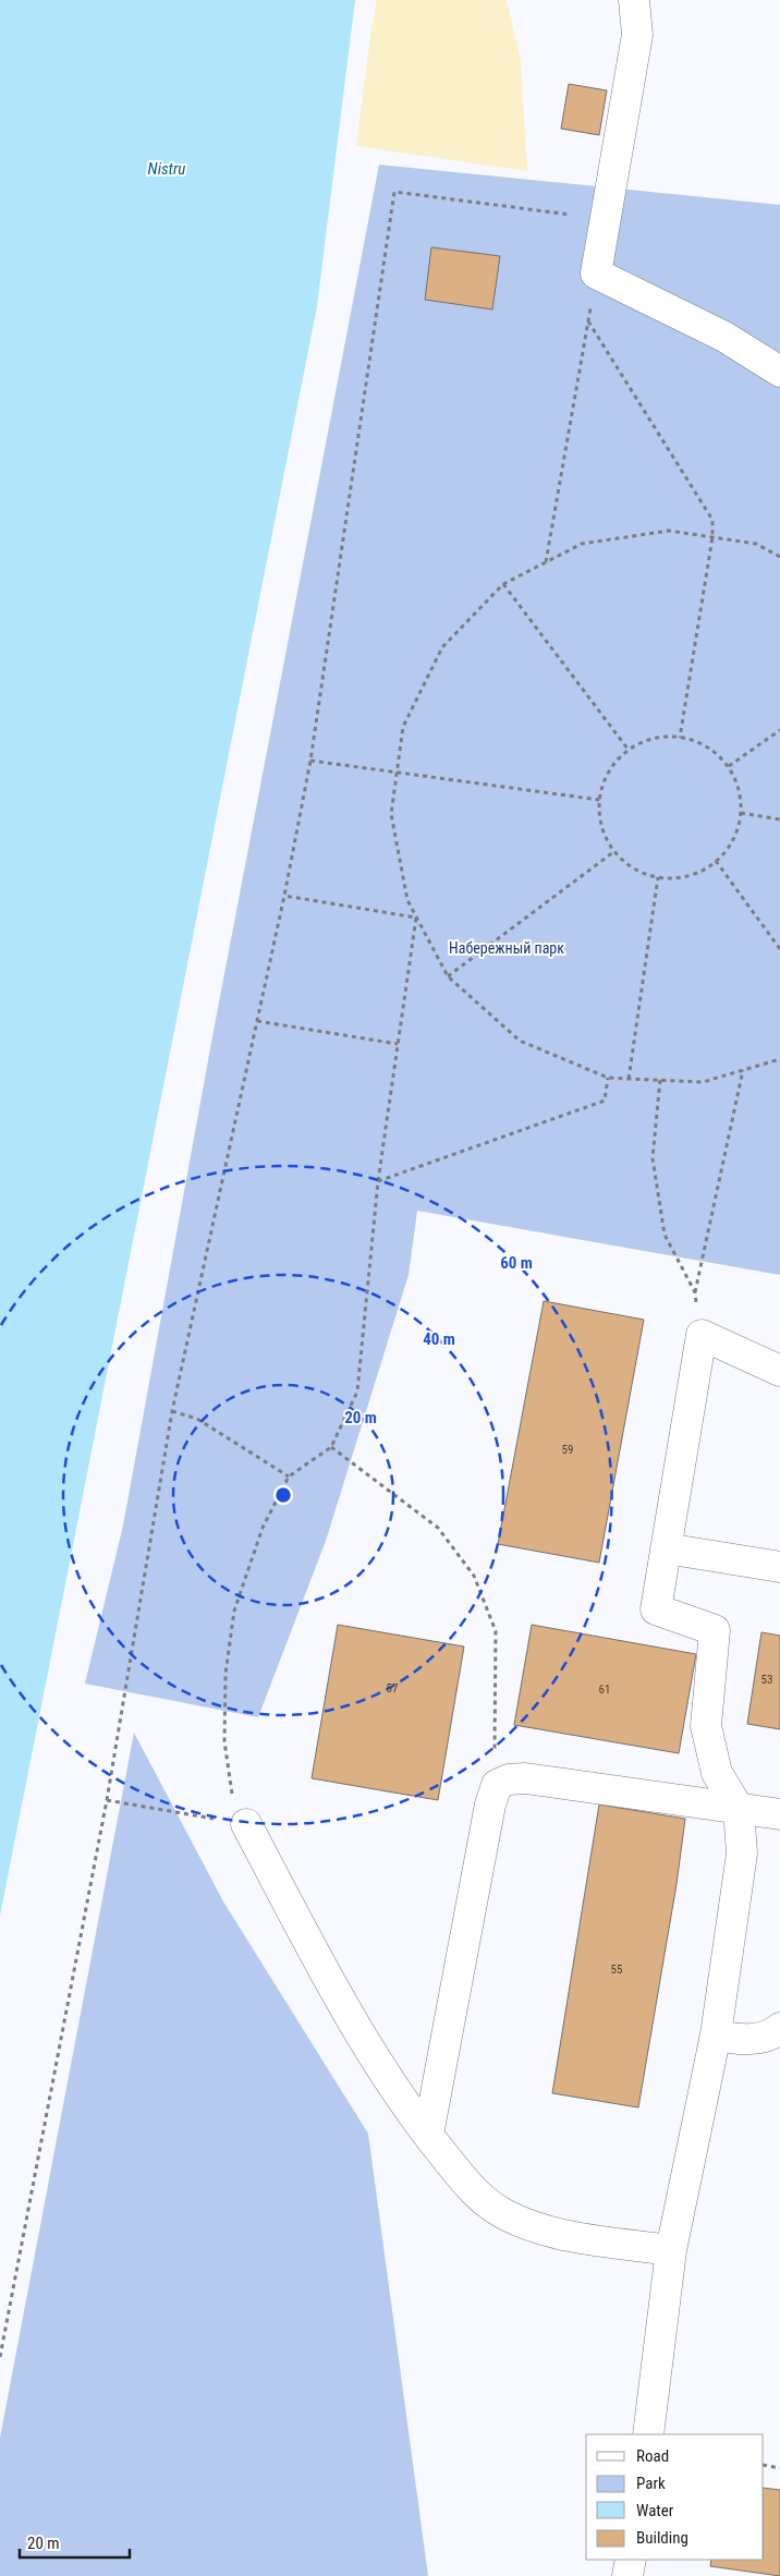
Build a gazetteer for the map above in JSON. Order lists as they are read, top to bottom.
{
  "water": ["Nistru"],
  "parks": ["Набережный парк"],
  "house_numbers": [
    "59",
    "53",
    "57",
    "61",
    "55"
  ],
  "legend": [
    "Road",
    "Park",
    "Water",
    "Building"
  ],
  "scale_bar": "20 m",
  "rings": ["60 m", "40 m", "20 m"]
}
